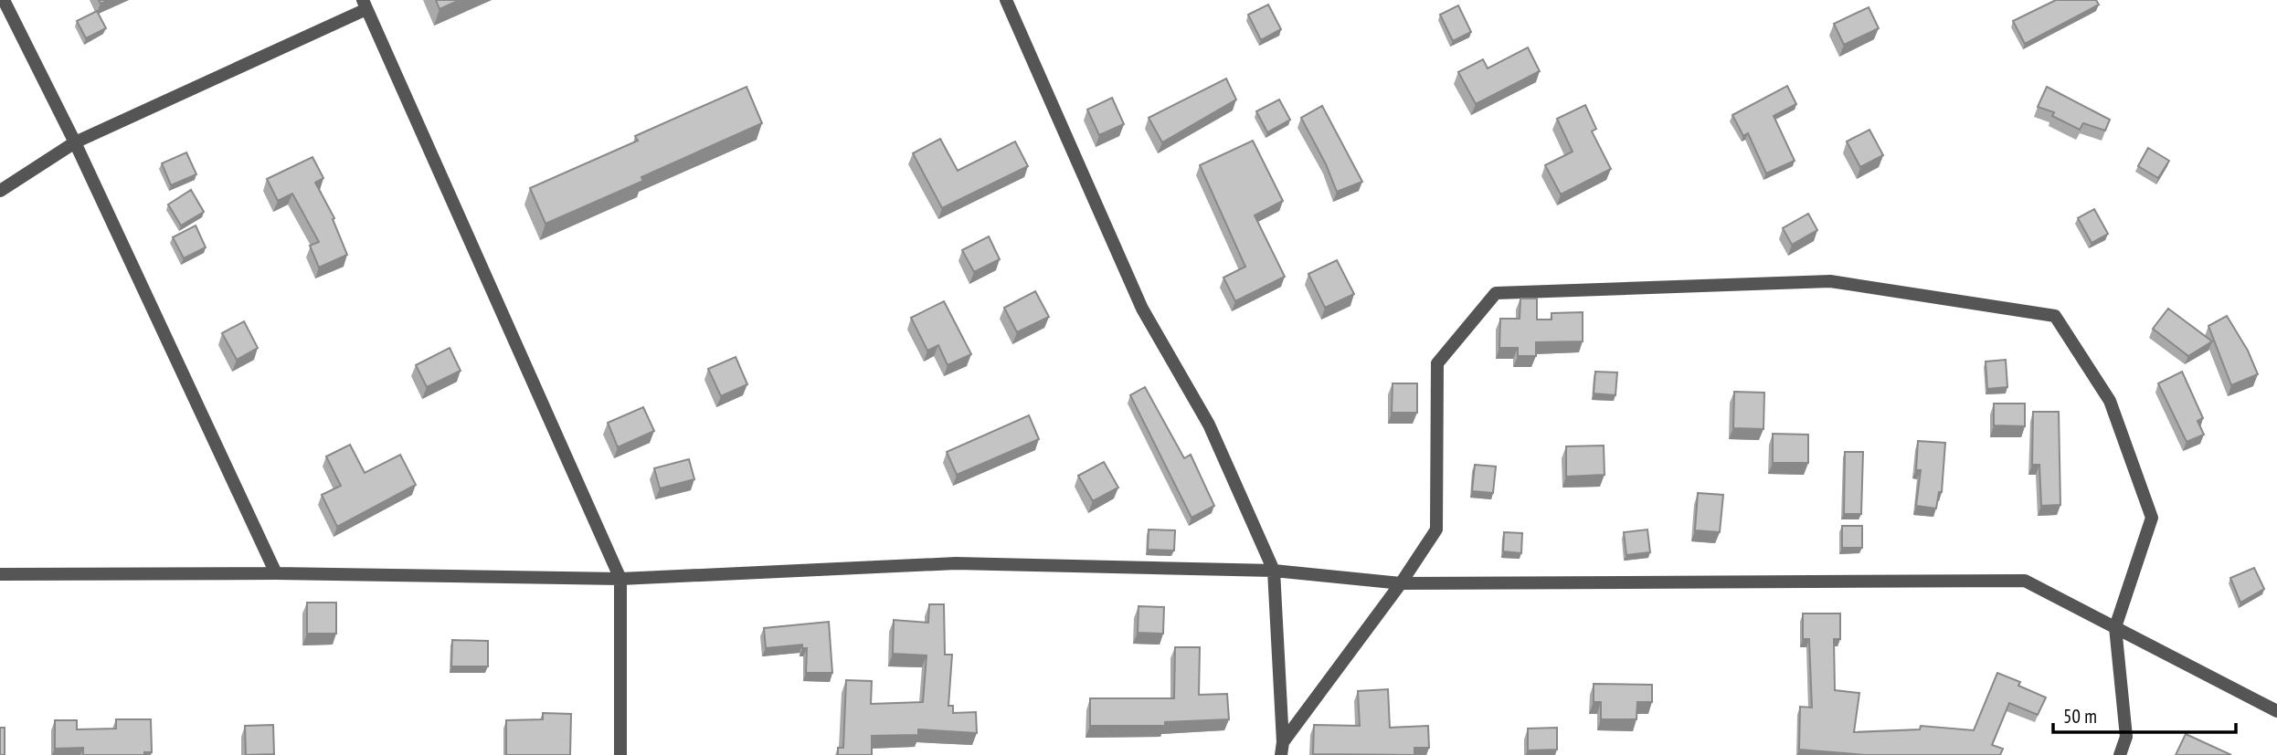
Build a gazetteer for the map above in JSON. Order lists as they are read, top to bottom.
{
  "scale_bar": "50 m"
}
